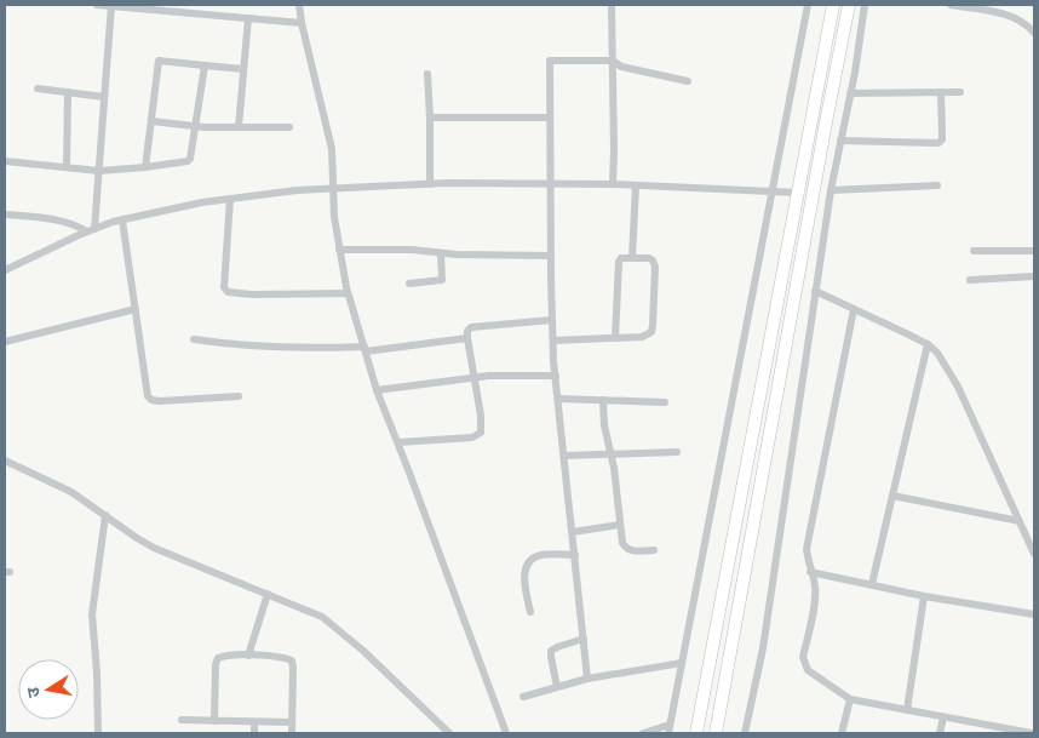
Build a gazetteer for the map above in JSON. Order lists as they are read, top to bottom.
{
  "north": "left"
}
